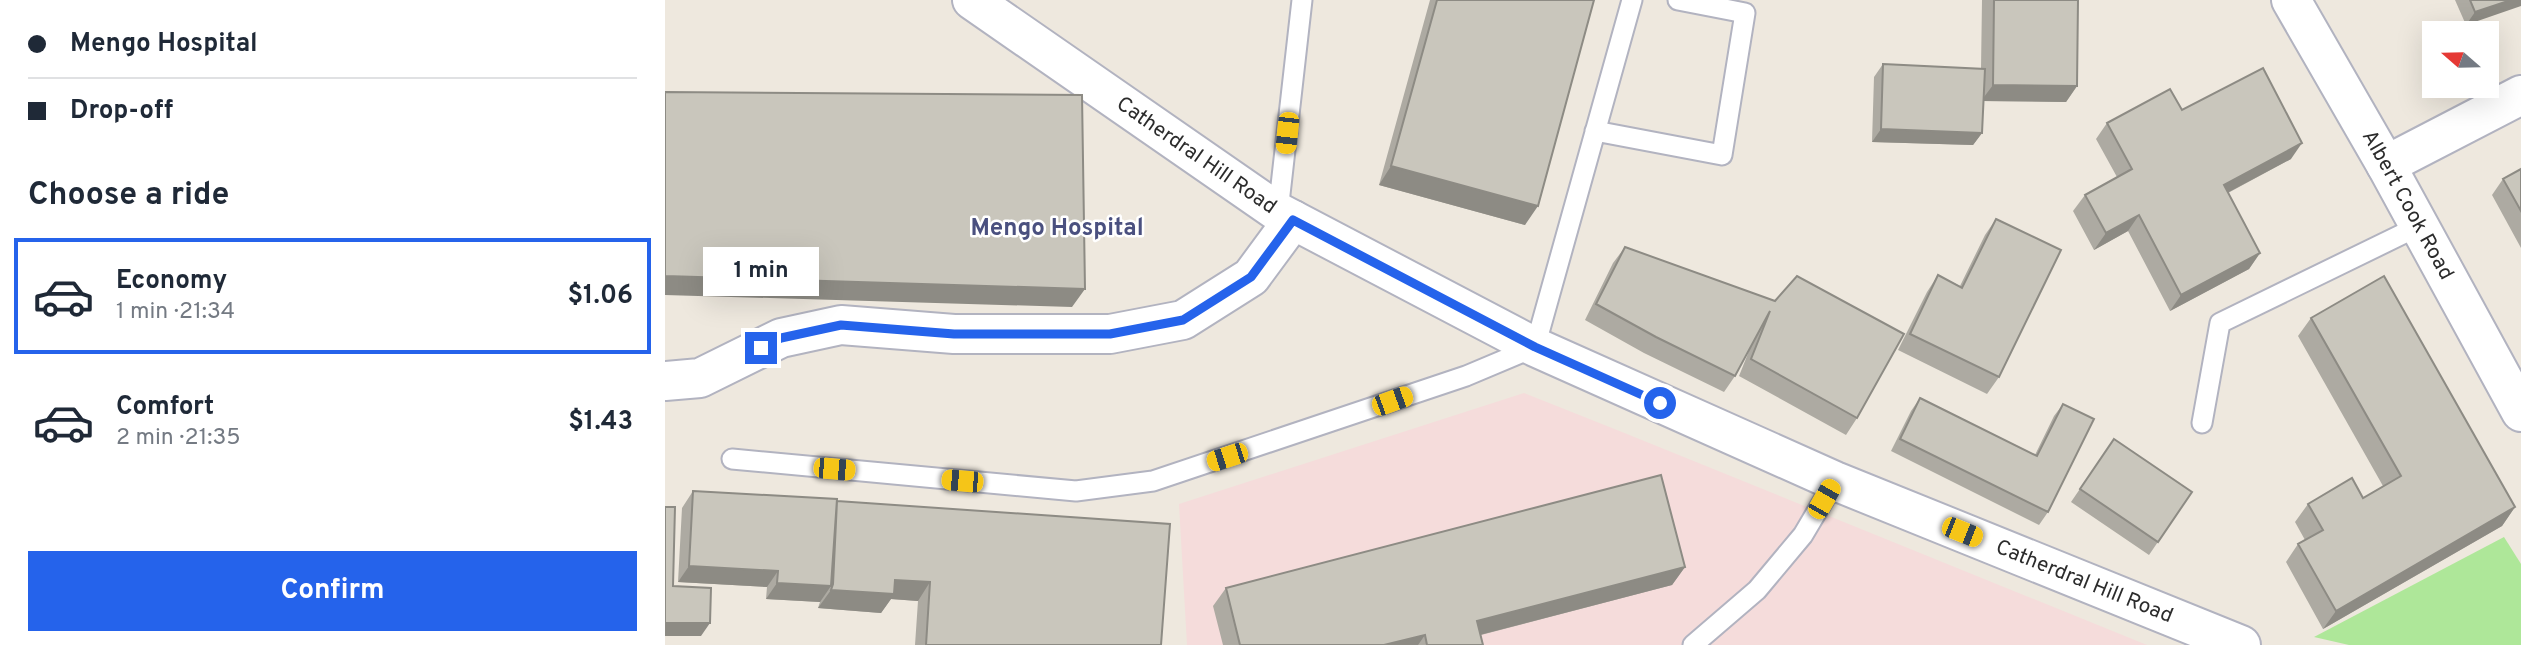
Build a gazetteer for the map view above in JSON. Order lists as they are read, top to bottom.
{
  "streets": {
    "street": ["Catherdral Hill Road", "Albert Cook Road"]
  },
  "districts": ["Mengo Hospital"],
  "north": "left",
  "page": {
    "banner": ["Mengo Hospital", "Drop-off"],
    "heading": "Choose a ride",
    "list": [
      {
        "name": "Economy",
        "note": "1 min · 21:34",
        "value": "$1.06"
      },
      {
        "name": "Comfort",
        "note": "2 min · 21:35",
        "value": "$1.43"
      }
    ],
    "bubble": "1 min",
    "buttons": "Confirm"
  }
}
